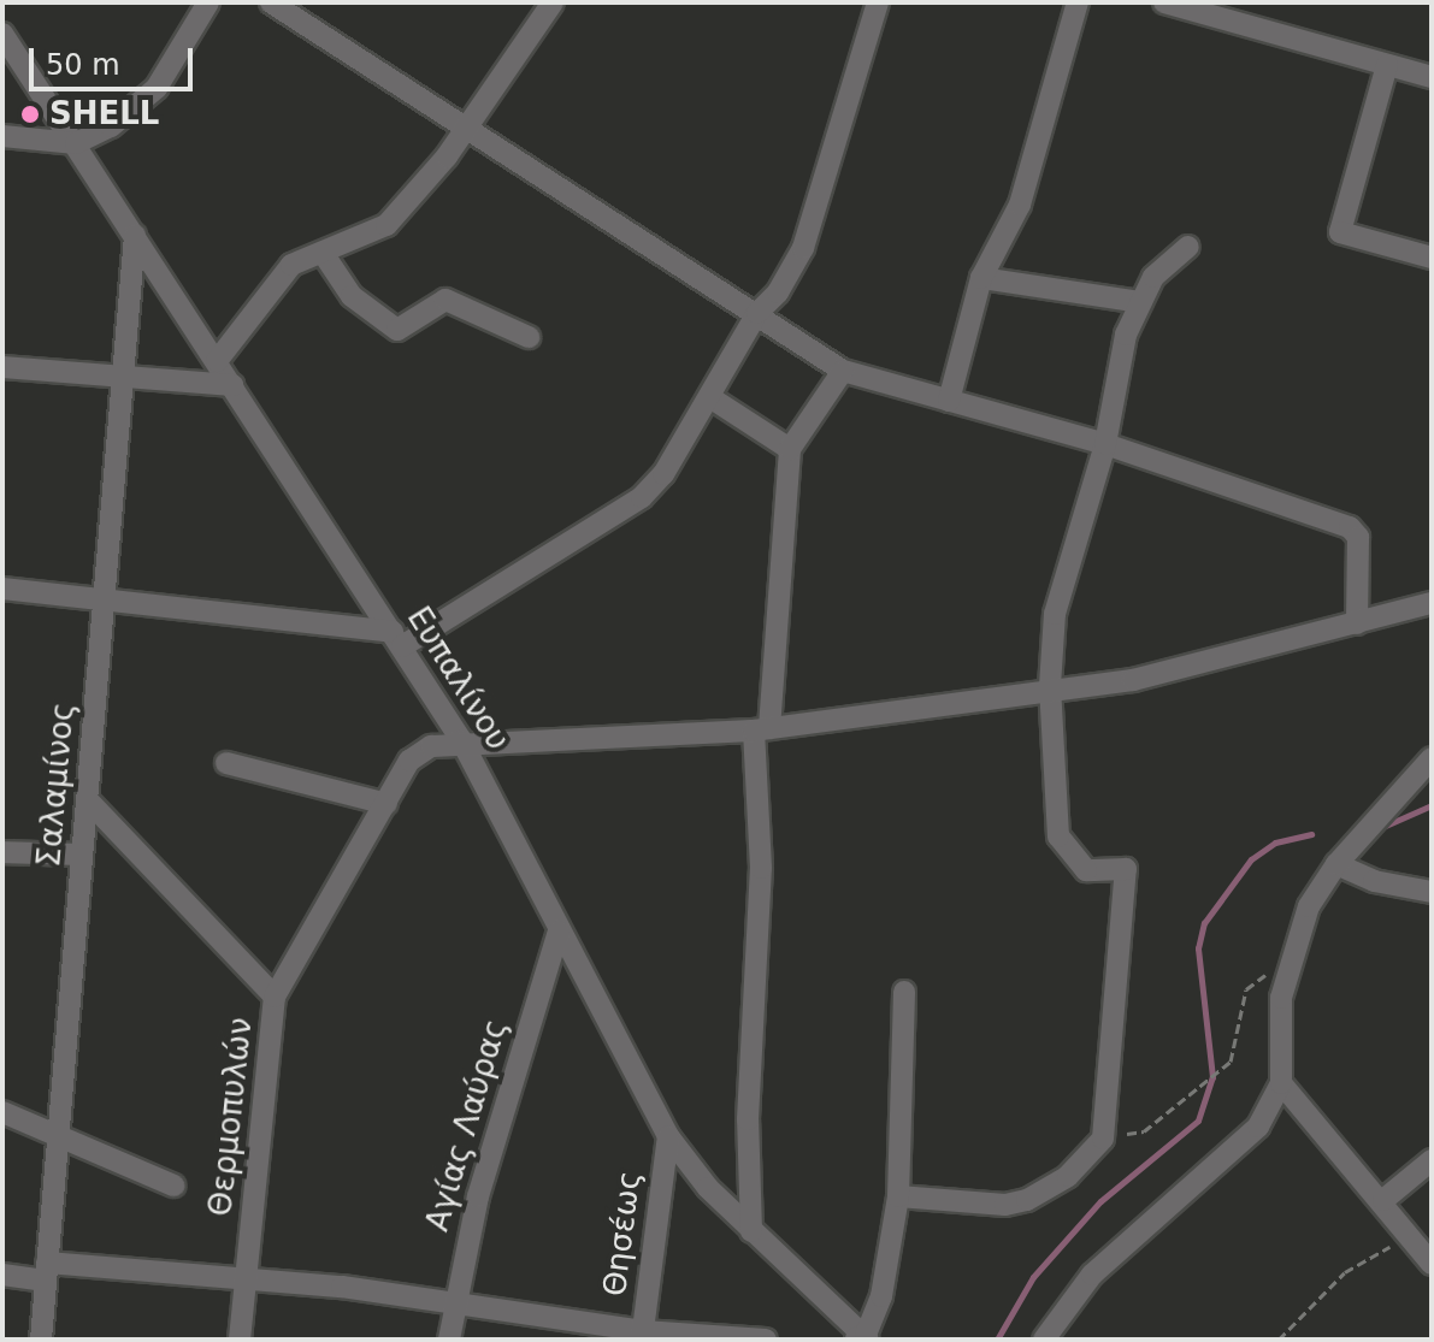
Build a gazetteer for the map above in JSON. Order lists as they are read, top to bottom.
{
  "streets": {
    "street": [
      "Ευπαλίνου",
      "Σαλαμίνος",
      "Θερμοπυλών",
      "Αγίας Λαύρας",
      "Θησέως"
    ]
  },
  "crossings": [
    ["Ευπαλίνου", "Σαλαμίνος"],
    ["Ευπαλίνου", "Θερμοπυλών"],
    ["Ευπαλίνου", "Αγίας Λαύρας"],
    ["Ευπαλίνου", "Θησέως"]
  ],
  "places": ["SHELL"],
  "scale_bar": "50 m"
}
